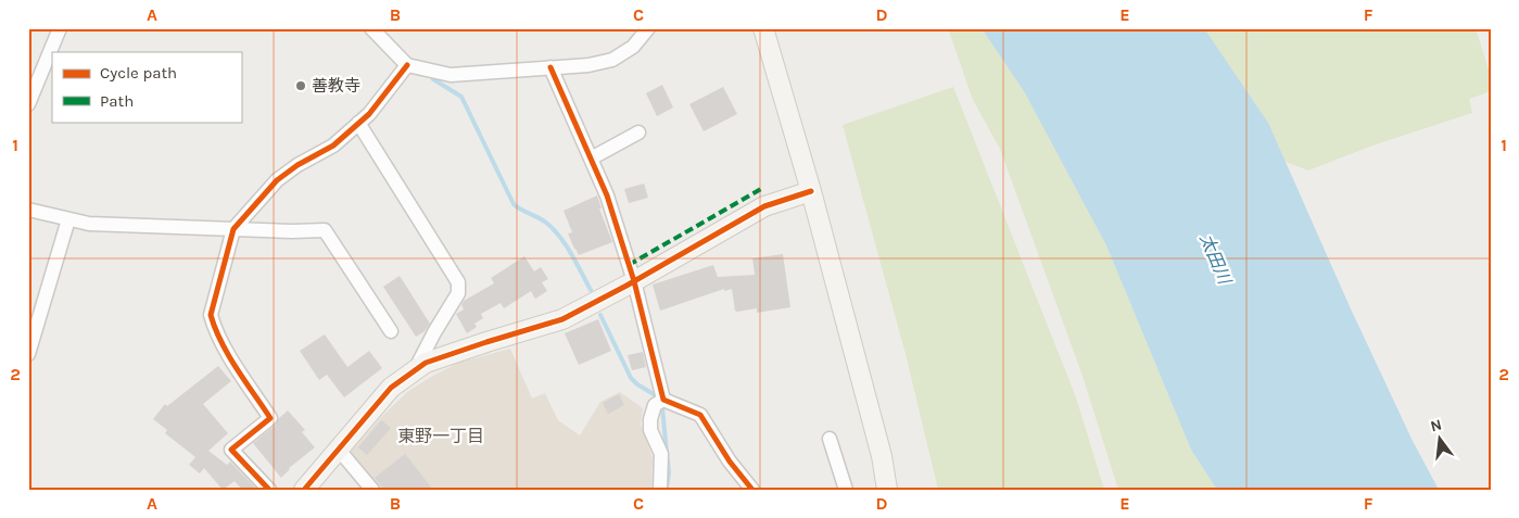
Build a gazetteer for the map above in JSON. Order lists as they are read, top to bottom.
{
  "districts": ["東野一丁目"],
  "water": ["太田川"],
  "places": ["善教寺"],
  "legend": ["Cycle path", "Path"],
  "north": "top",
  "grid": {
    "columns": [
      "A",
      "B",
      "C",
      "D",
      "E",
      "F"
    ],
    "rows": ["1", "2"]
  }
}
